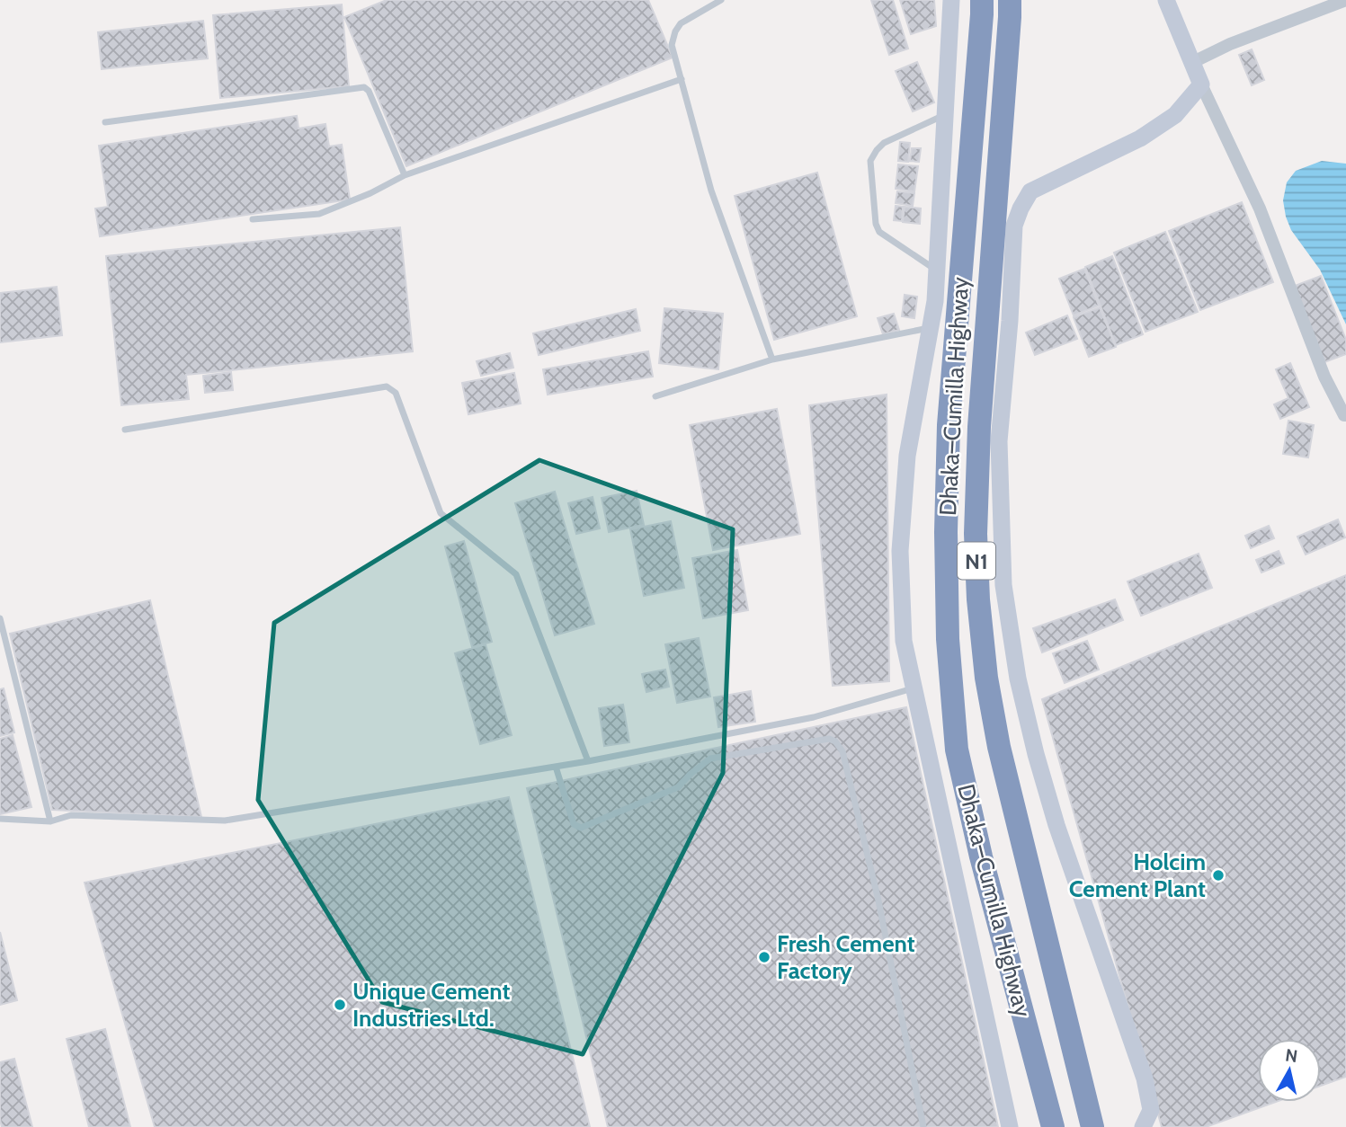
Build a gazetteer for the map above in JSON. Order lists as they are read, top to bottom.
{
  "streets": {
    "highway": ["Dhaka–Cumilla Highway", "N1"]
  },
  "places": ["Holcim Cement Plant", "Fresh Cement Factory", "Unique Cement Industries Ltd."],
  "north": "top"
}
